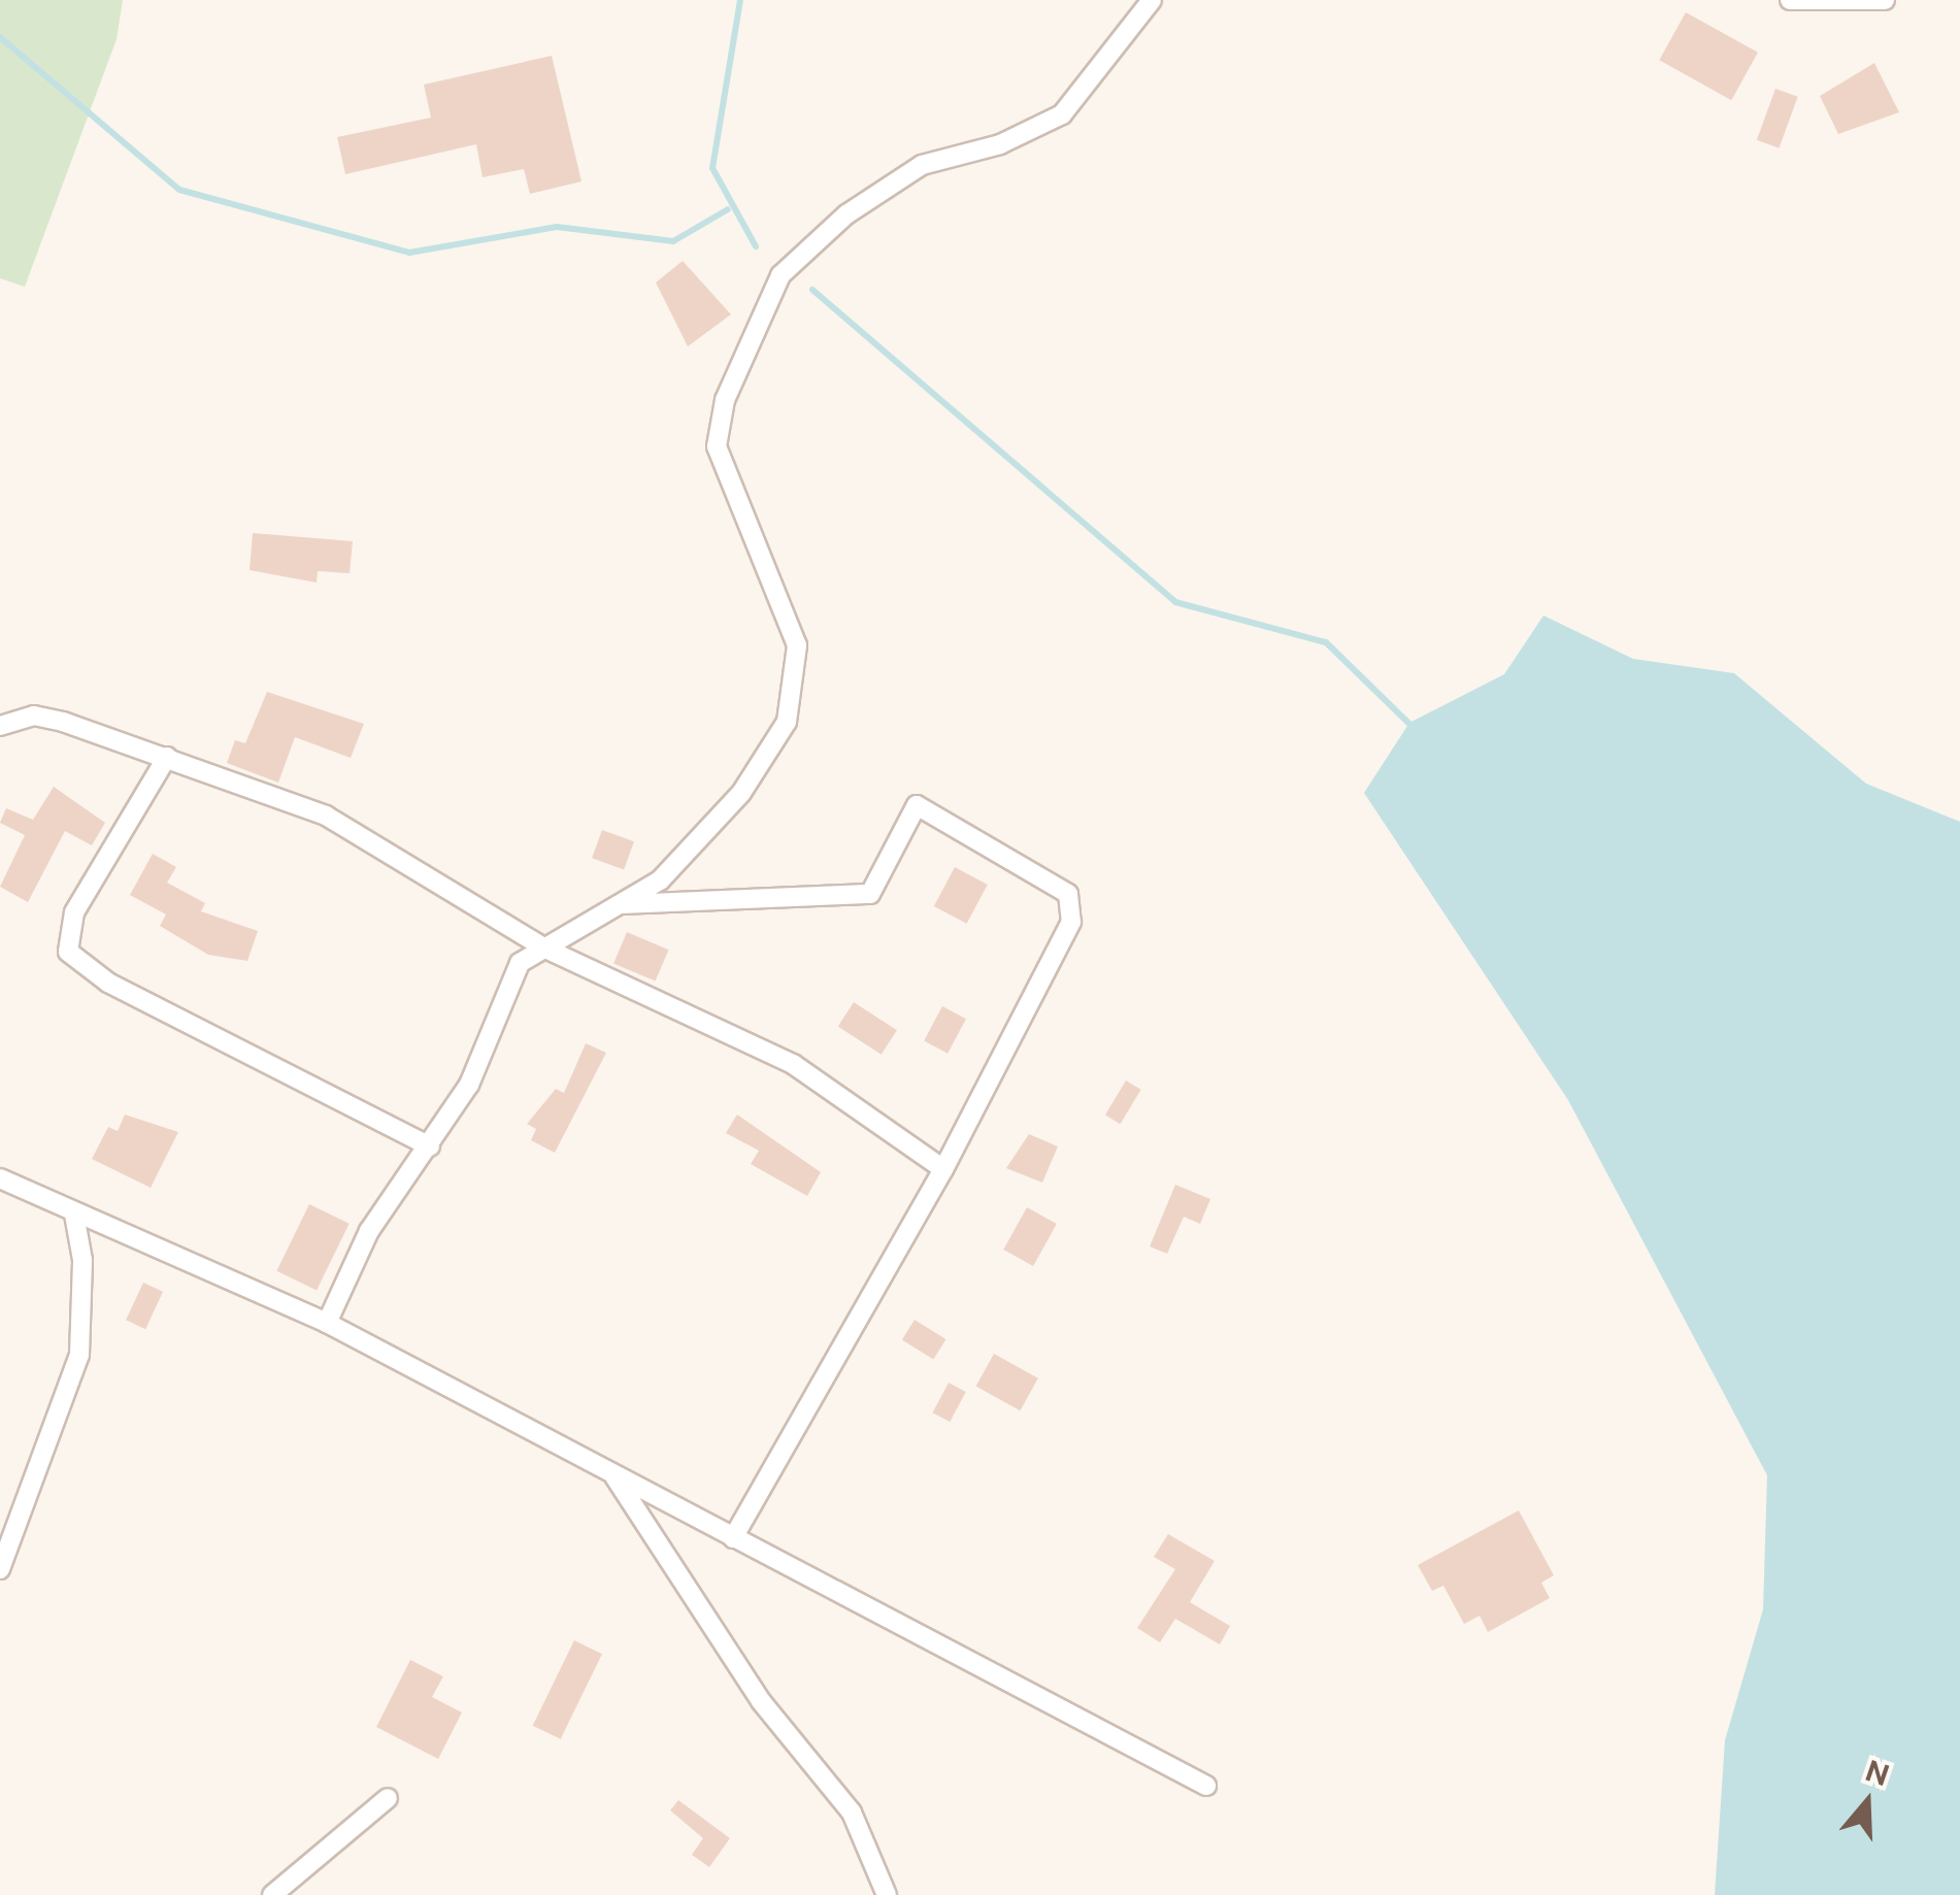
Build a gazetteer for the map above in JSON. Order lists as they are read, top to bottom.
{
  "north": "top"
}
